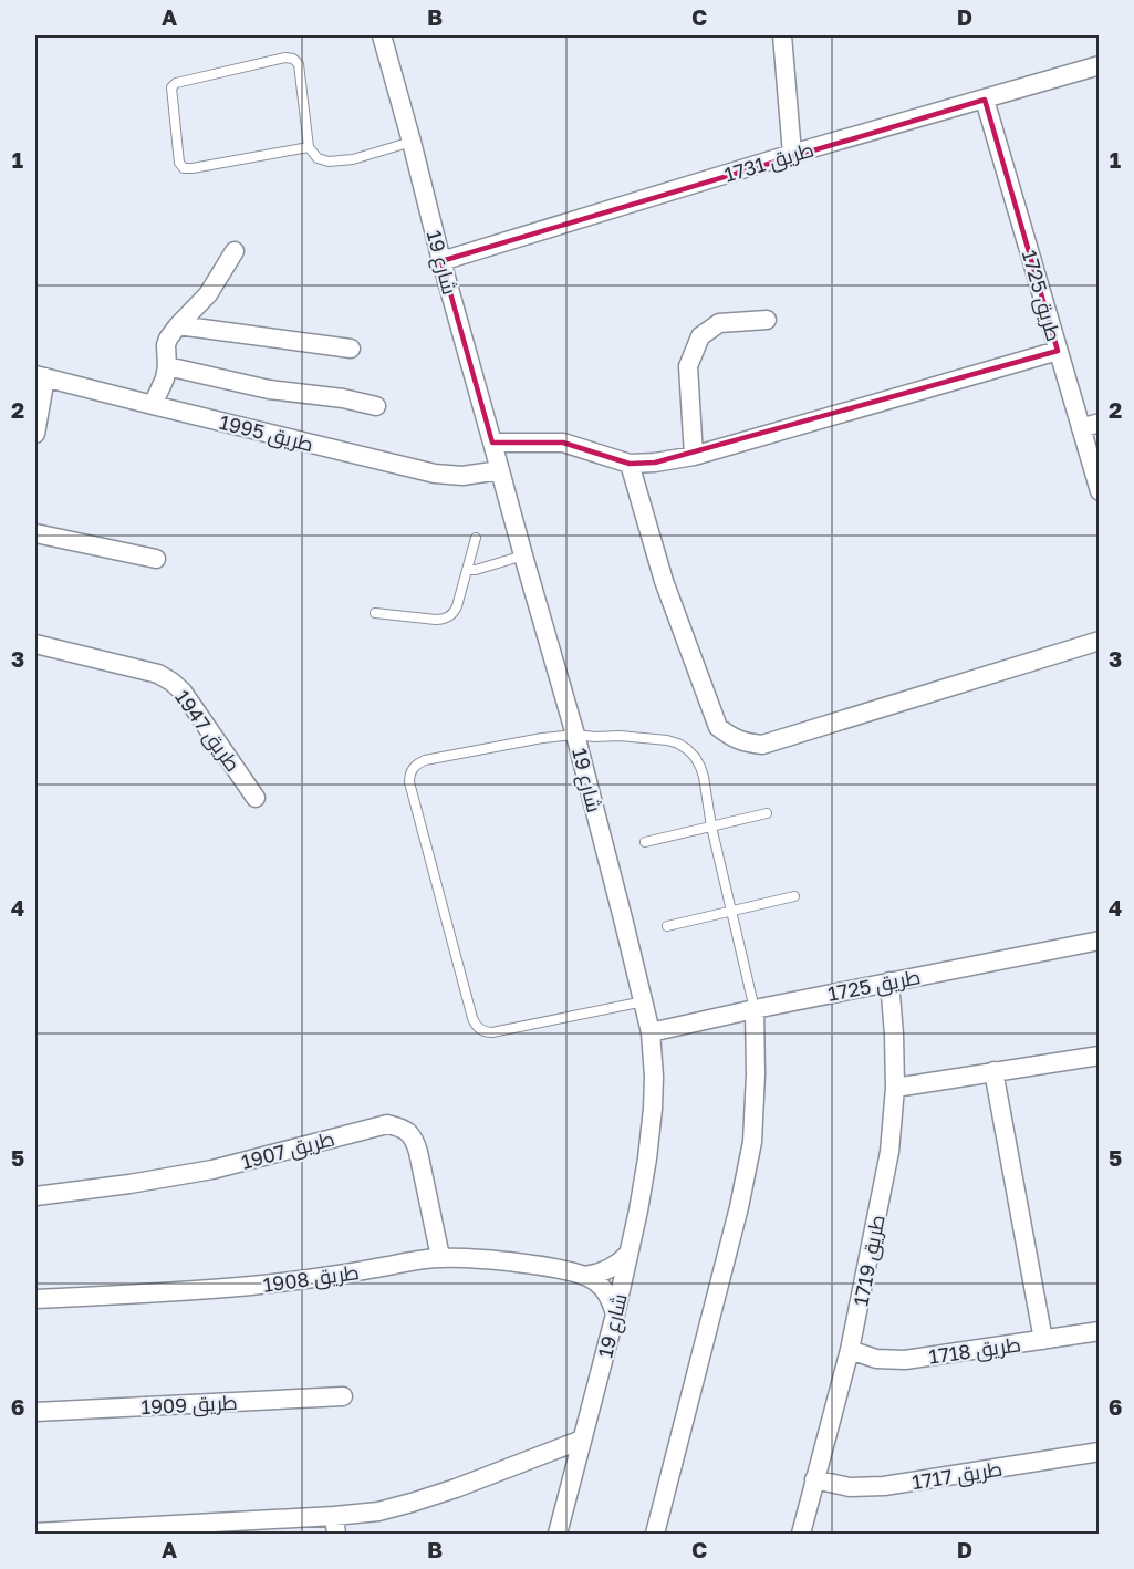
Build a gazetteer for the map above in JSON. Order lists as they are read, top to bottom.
{
  "streets": {
    "street": [
      "طريق 1731",
      "شارع 19",
      "طريق 1725",
      "طريق 1995",
      "طريق 1947",
      "طريق 1907",
      "طريق 1719",
      "طريق 1908",
      "طريق 1718",
      "طريق 1909",
      "طريق 1717"
    ]
  },
  "crossings": [
    ["طريق 1731", "شارع 19"],
    ["طريق 1731", "طريق 1725"],
    ["شارع 19", "طريق 1725"],
    ["شارع 19", "طريق 1995"],
    ["شارع 19", "طريق 1908"],
    ["طريق 1725", "طريق 1719"],
    ["طريق 1907", "طريق 1908"],
    ["طريق 1719", "طريق 1718"],
    ["طريق 1719", "طريق 1717"]
  ],
  "grid": {
    "columns": [
      "A",
      "B",
      "C",
      "D"
    ],
    "rows": [
      "1",
      "2",
      "3",
      "4",
      "5",
      "6"
    ]
  }
}
